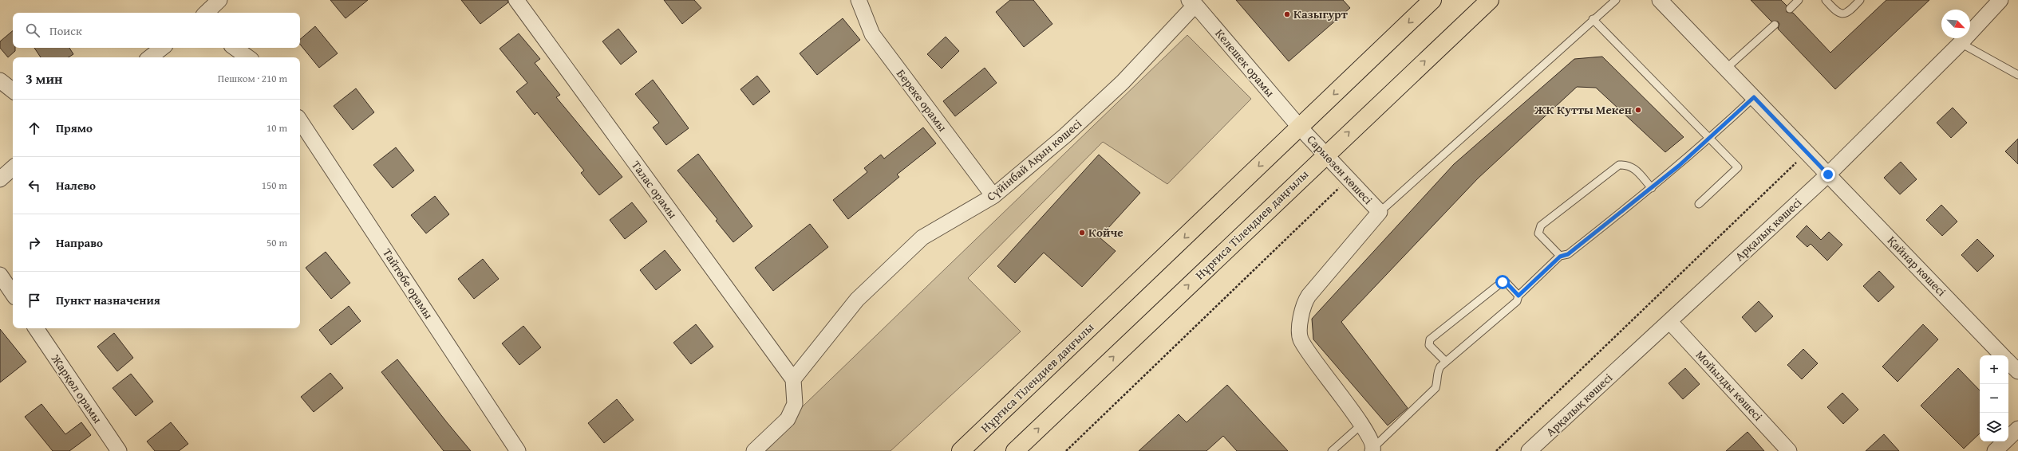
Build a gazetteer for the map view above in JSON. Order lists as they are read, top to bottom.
{
  "streets": {
    "main road": ["Нұрғиса Тілендиев даңғылы"],
    "street": [
      "Келешек орамы",
      "Береке орамы",
      "Сүйінбай Ақын көшесі",
      "Сарыөзен көшесі",
      "Талас орамы",
      "Арқалық көшесі",
      "Қайнар көшесі",
      "Тайтөбе орамы",
      "Мойылды көшесі",
      "Жарқөл орамы"
    ]
  },
  "crossings": [
    ["Келешек орамы", "Сүйінбай Ақын көшесі"],
    ["Келешек орамы", "Сарыөзен көшесі"],
    ["Келешек орамы", "Нұрғиса Тілендиев даңғылы"],
    ["Береке орамы", "Сүйінбай Ақын көшесі"],
    ["Сүйінбай Ақын көшесі", "Талас орамы"],
    ["Сарыөзен көшесі", "Нұрғиса Тілендиев даңғылы"],
    ["Арқалық көшесі", "Қайнар көшесі"],
    ["Арқалық көшесі", "Мойылды көшесі"]
  ],
  "places": ["Казыгурт", "ЖК Кутты Мекен", "Койче"],
  "north": "bottom right",
  "page": {
    "search": "Поиск",
    "heading": ["3 мин", "Пешком · 210 m"],
    "list": [
      ["Прямо", "10 m"],
      ["Налево", "150 m"],
      ["Направо", "50 m"],
      "Пункт назначения"
    ],
    "map_buttons": ["+", "−"]
  }
}
